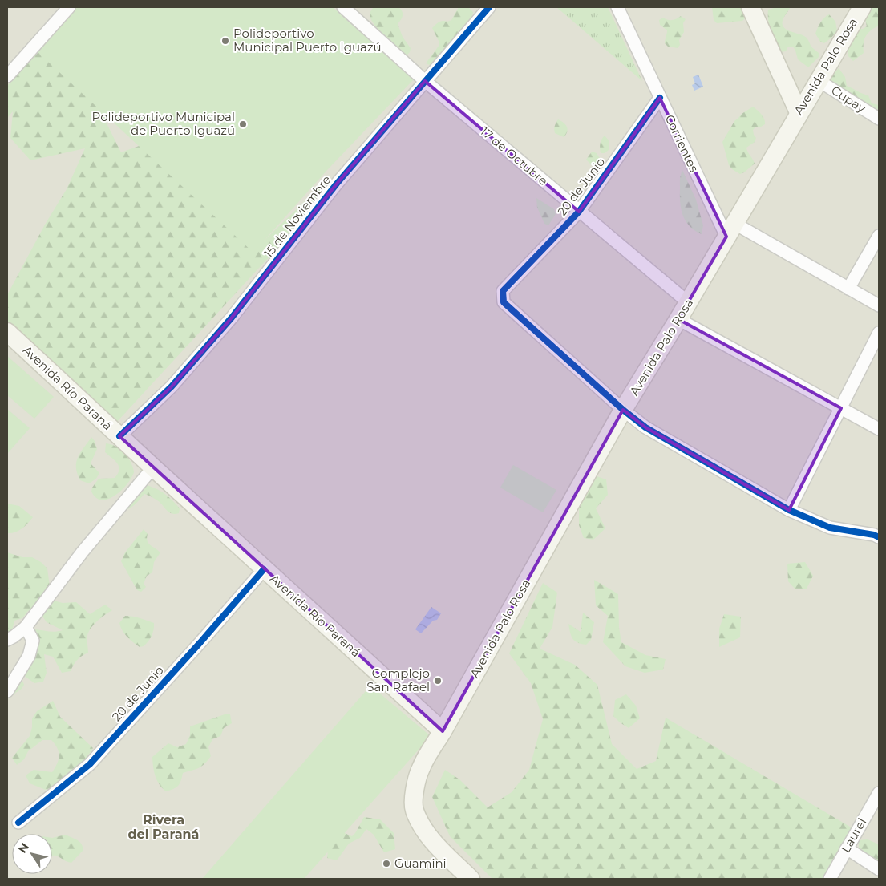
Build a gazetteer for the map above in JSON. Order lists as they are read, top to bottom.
{
  "streets": {
    "main road": ["Avenida Palo Rosa", "Avenida Río Paraná"],
    "street": [
      "Cupay",
      "Corrientes",
      "17 de Octubre",
      "20 de Junio",
      "15 de Noviembre",
      "Laurel"
    ]
  },
  "crossings": [
    ["Avenida Palo Rosa", "Cupay"],
    ["Avenida Palo Rosa", "Corrientes"],
    ["Avenida Palo Rosa", "17 de Octubre"],
    ["Avenida Palo Rosa", "20 de Junio"],
    ["Avenida Palo Rosa", "Avenida Río Paraná"],
    ["Corrientes", "20 de Junio"],
    ["17 de Octubre", "20 de Junio"],
    ["17 de Octubre", "15 de Noviembre"],
    ["20 de Junio", "Avenida Río Paraná"],
    ["15 de Noviembre", "Avenida Río Paraná"]
  ],
  "districts": ["Rivera del Paraná"],
  "places": [
    "Polideportivo Municipal Puerto Iguazú",
    "Polideportivo Municipal de Puerto Iguazú",
    "Complejo San Rafael",
    "Guamini"
  ],
  "north": "top left"
}
